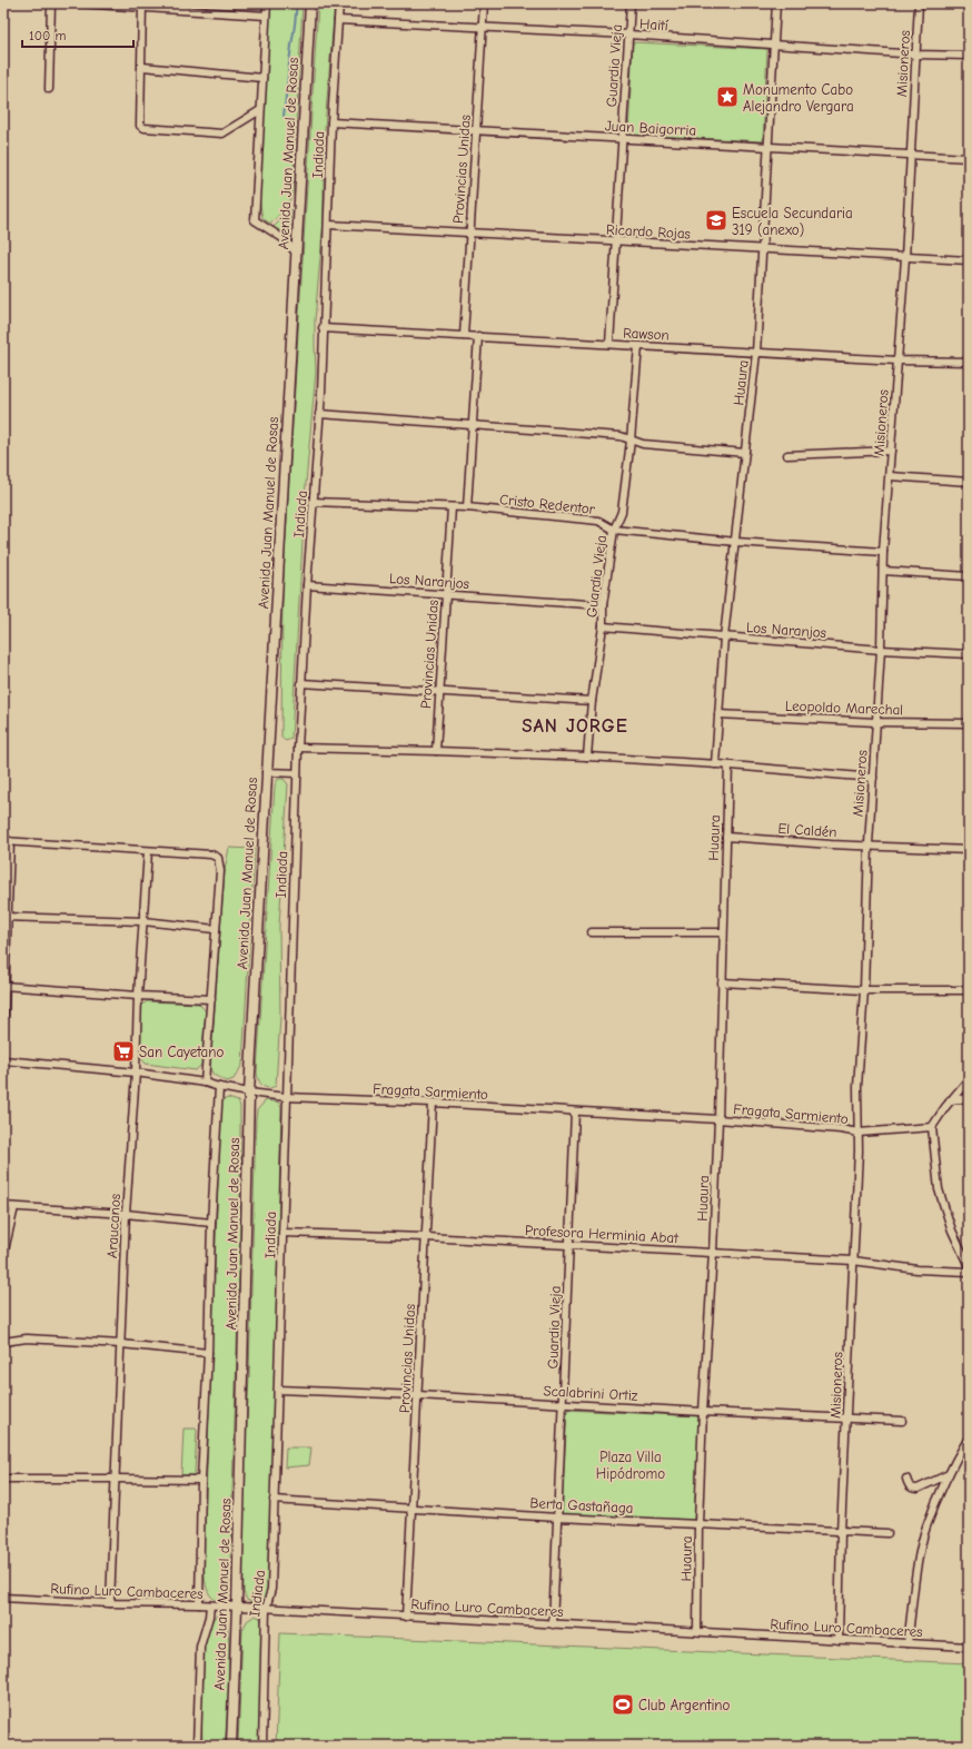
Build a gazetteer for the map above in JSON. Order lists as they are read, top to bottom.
{
  "streets": {
    "main road": ["Avenida Juan Manuel de Rosas"],
    "street": [
      "Haití",
      "Misioneros",
      "Guardia Vieja",
      "Juan Baigorria",
      "Indiada",
      "Provincias Unidas",
      "Ricardo Rojas",
      "Rawson",
      "Huaura",
      "Cristo Redentor",
      "Los Naranjos",
      "Leopoldo Marechal",
      "El Caldén",
      "Fragata Sarmiento",
      "Araucanos",
      "Profesora Herminia Abat",
      "Scalabrini Ortiz",
      "Berta Gastañaga",
      "Rufino Luro Cambaceres"
    ]
  },
  "crossings": [
    ["Haití", "Misioneros"],
    ["Haití", "Guardia Vieja"],
    ["Haití", "Indiada"],
    ["Haití", "Provincias Unidas"],
    ["Haití", "Huaura"],
    ["Misioneros", "Juan Baigorria"],
    ["Misioneros", "Ricardo Rojas"],
    ["Misioneros", "Rawson"],
    ["Misioneros", "Cristo Redentor"],
    ["Misioneros", "Los Naranjos"],
    ["Misioneros", "Leopoldo Marechal"],
    ["Misioneros", "El Caldén"],
    ["Misioneros", "Fragata Sarmiento"],
    ["Misioneros", "Profesora Herminia Abat"],
    ["Misioneros", "Scalabrini Ortiz"],
    ["Misioneros", "Berta Gastañaga"],
    ["Misioneros", "Rufino Luro Cambaceres"],
    ["Guardia Vieja", "Juan Baigorria"],
    ["Guardia Vieja", "Ricardo Rojas"],
    ["Guardia Vieja", "Rawson"],
    ["Guardia Vieja", "Cristo Redentor"],
    ["Guardia Vieja", "Los Naranjos"],
    ["Guardia Vieja", "Fragata Sarmiento"],
    ["Guardia Vieja", "Profesora Herminia Abat"],
    ["Guardia Vieja", "Scalabrini Ortiz"],
    ["Guardia Vieja", "Berta Gastañaga"],
    ["Guardia Vieja", "Rufino Luro Cambaceres"],
    ["Juan Baigorria", "Indiada"],
    ["Juan Baigorria", "Provincias Unidas"],
    ["Juan Baigorria", "Huaura"],
    ["Avenida Juan Manuel de Rosas", "Fragata Sarmiento"],
    ["Avenida Juan Manuel de Rosas", "Rufino Luro Cambaceres"],
    ["Indiada", "Ricardo Rojas"],
    ["Indiada", "Rawson"],
    ["Indiada", "Cristo Redentor"],
    ["Indiada", "Los Naranjos"],
    ["Indiada", "Fragata Sarmiento"],
    ["Indiada", "Profesora Herminia Abat"],
    ["Indiada", "Scalabrini Ortiz"],
    ["Indiada", "Berta Gastañaga"],
    ["Indiada", "Rufino Luro Cambaceres"],
    ["Provincias Unidas", "Ricardo Rojas"],
    ["Provincias Unidas", "Rawson"],
    ["Provincias Unidas", "Cristo Redentor"],
    ["Provincias Unidas", "Los Naranjos"],
    ["Provincias Unidas", "Fragata Sarmiento"],
    ["Provincias Unidas", "Profesora Herminia Abat"],
    ["Provincias Unidas", "Scalabrini Ortiz"],
    ["Provincias Unidas", "Berta Gastañaga"],
    ["Provincias Unidas", "Rufino Luro Cambaceres"],
    ["Ricardo Rojas", "Huaura"],
    ["Rawson", "Huaura"],
    ["Huaura", "Cristo Redentor"],
    ["Huaura", "Los Naranjos"],
    ["Huaura", "Leopoldo Marechal"],
    ["Huaura", "El Caldén"],
    ["Huaura", "Fragata Sarmiento"],
    ["Huaura", "Profesora Herminia Abat"],
    ["Huaura", "Scalabrini Ortiz"],
    ["Huaura", "Berta Gastañaga"],
    ["Huaura", "Rufino Luro Cambaceres"],
    ["Fragata Sarmiento", "Araucanos"],
    ["Araucanos", "Rufino Luro Cambaceres"]
  ],
  "districts": ["SAN JORGE"],
  "parks": ["Plaza Villa Hipódromo"],
  "places": {
    "place": ["Monumento Cabo Alejandro Vergara"],
    "school or university": ["Escuela Secundaria 319 (anexo)"],
    "supermarket": ["San Cayetano"],
    "sports": ["Club Argentino"]
  },
  "scale_bar": "100 m"
}
